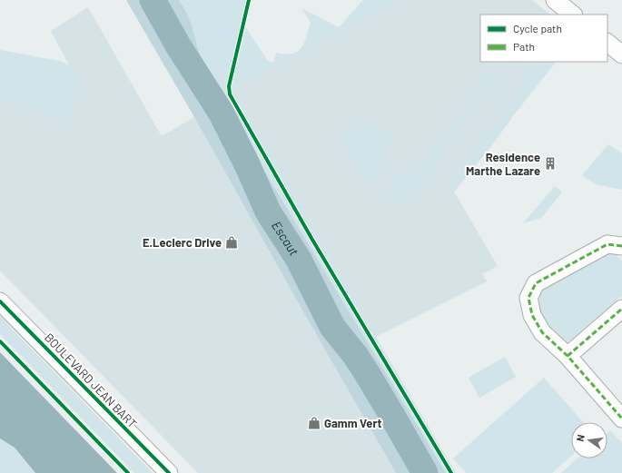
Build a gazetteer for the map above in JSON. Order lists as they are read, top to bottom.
{
  "streets": {
    "street": ["BOULEVARD JEAN BART"]
  },
  "water": ["Escaut"],
  "places": {
    "building": ["Residence Marthe Lazare"],
    "shop": ["E.Leclerc Drive", "Gamm Vert"]
  },
  "legend": ["Cycle path", "Path"],
  "north": "left"
}
